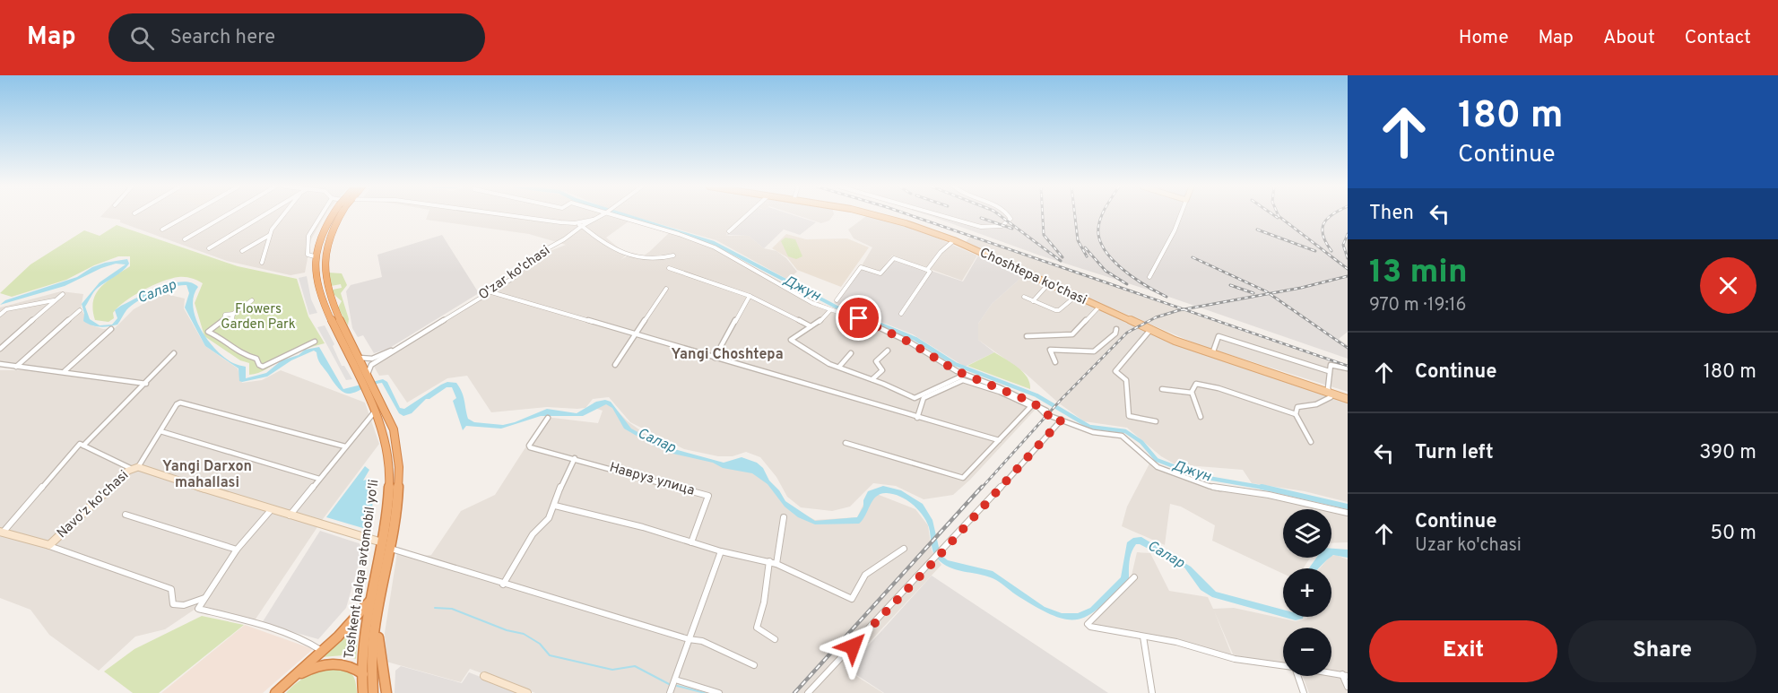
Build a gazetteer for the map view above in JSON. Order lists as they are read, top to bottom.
{
  "streets": {
    "highway": ["Toshkent halqa avtomobil yo'li"],
    "main road": ["Choshtepa ko'chasi"],
    "street": ["O'zar ko'chasi", "Навруз улица", "Navo'z ko'chasi"]
  },
  "crossings": [
    ["O'zar ko'chasi", "Toshkent halqa avtomobil yo'li"],
    ["Navo'z ko'chasi", "Toshkent halqa avtomobil yo'li"]
  ],
  "districts": ["Yangi Choshtepa", "Yangi Darxon mahallasi"],
  "water": ["Джун", "Салар"],
  "parks": ["Flowers Garden Park"],
  "page": {
    "header": "Map",
    "search": "Search here",
    "nav": [
      "Home",
      "Map",
      "About",
      "Contact"
    ],
    "turn": ["180 m", "Continue"],
    "then": "Then",
    "heading": ["13 min", "970 m · 19:16"],
    "list": [
      {
        "name": "Continue",
        "value": "180 m"
      },
      {
        "name": "Turn left",
        "value": "390 m"
      },
      {
        "name": "Continue",
        "note": "Uzar ko'chasi",
        "value": "50 m"
      }
    ],
    "map_buttons": ["+", "−"],
    "buttons": ["Exit", "Share"]
  }
}
